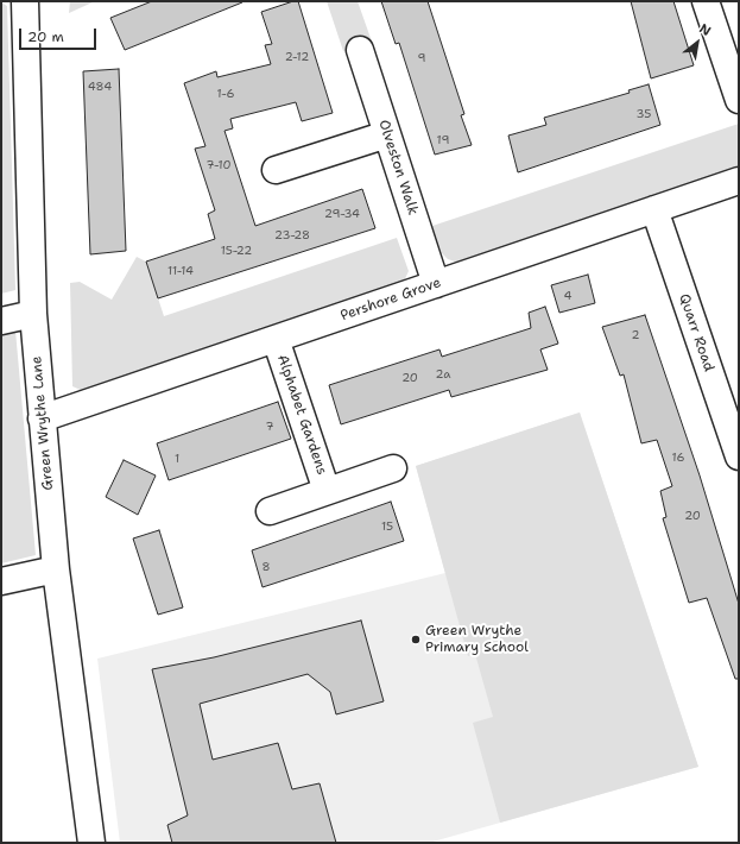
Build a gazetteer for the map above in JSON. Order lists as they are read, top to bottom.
{
  "streets": {
    "street": [
      "Olveston Walk",
      "Pershore Grove",
      "Quarr Road",
      "Alphabet Gardens",
      "Green Wrythe Lane"
    ]
  },
  "crossings": [
    ["Olveston Walk", "Pershore Grove"],
    ["Pershore Grove", "Quarr Road"],
    ["Pershore Grove", "Alphabet Gardens"],
    ["Pershore Grove", "Green Wrythe Lane"]
  ],
  "places": ["Green Wrythe Primary School"],
  "house_numbers": [
    "2-12",
    "9",
    "484",
    "1-6",
    "35",
    "19",
    "7-10",
    "29-34",
    "23-28",
    "15-22",
    "11-14",
    "4",
    "2",
    "2a",
    "20",
    "7",
    "16",
    "1",
    "20",
    "15",
    "8"
  ],
  "scale_bar": "20 m",
  "north": "top right"
}
